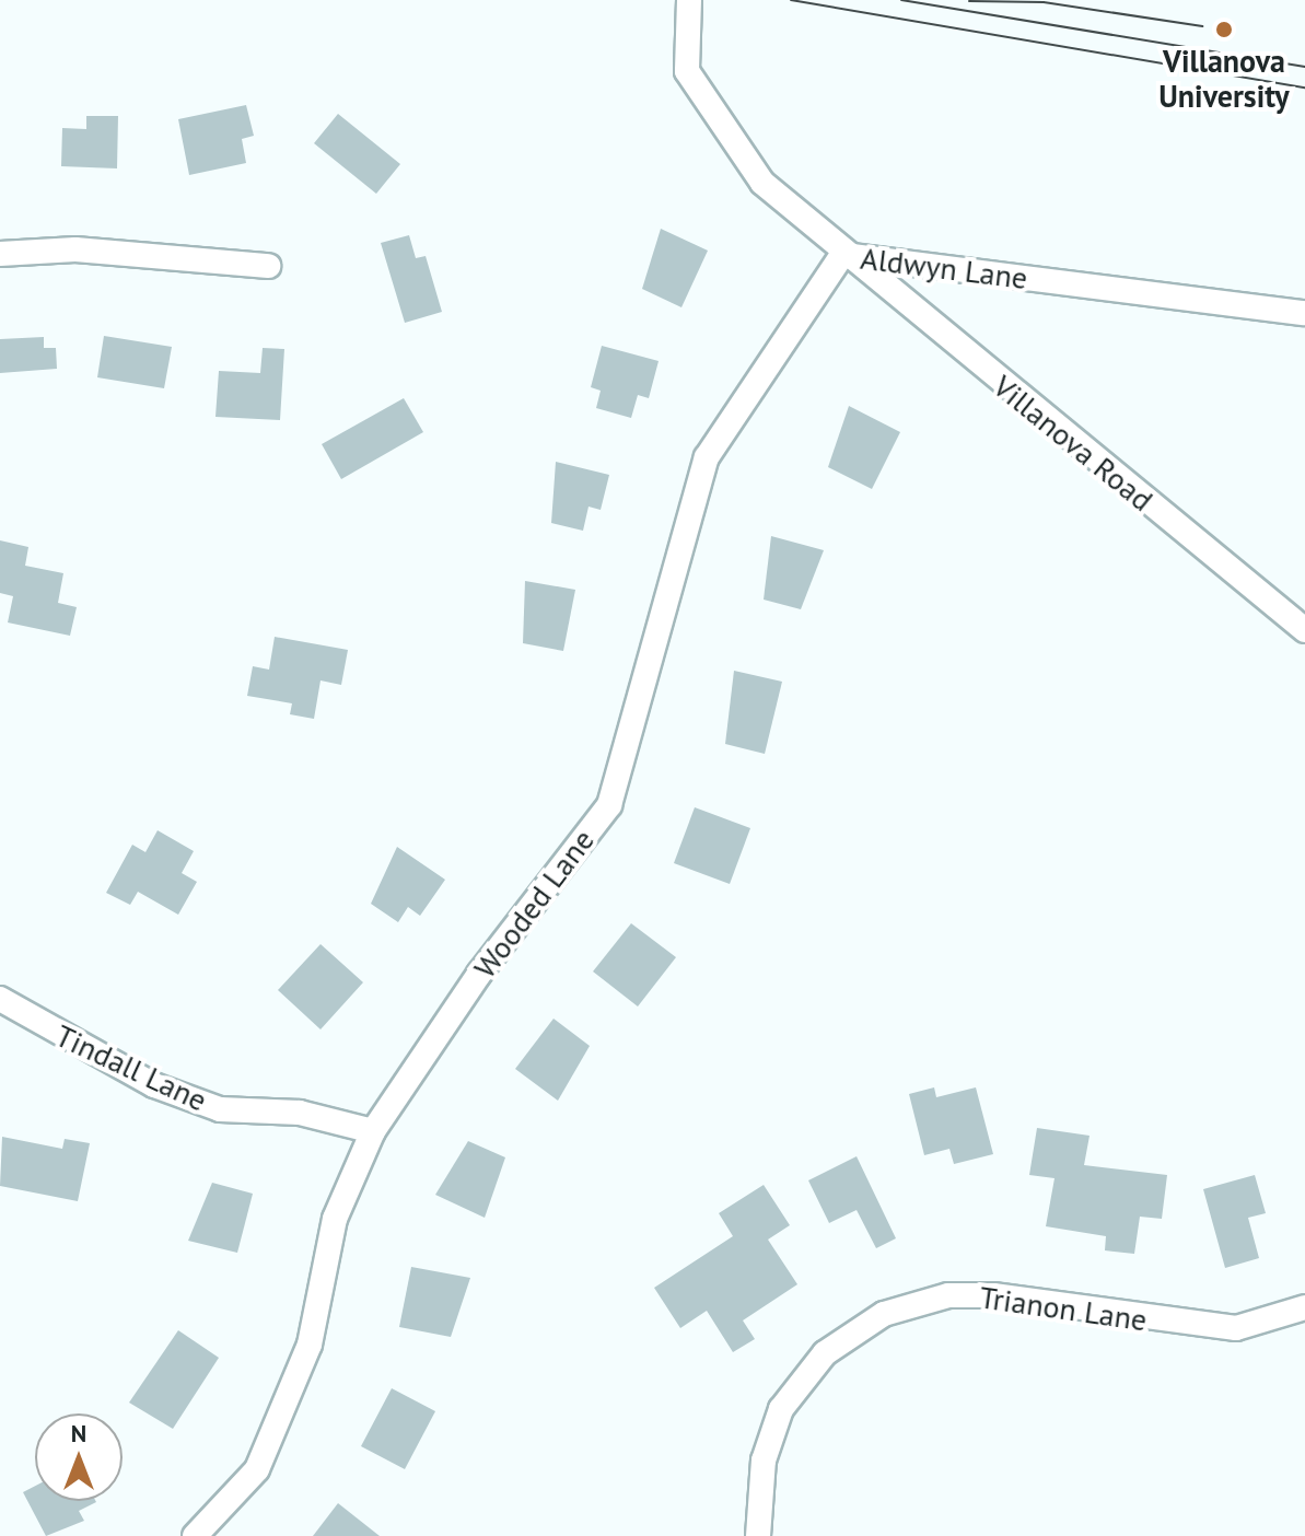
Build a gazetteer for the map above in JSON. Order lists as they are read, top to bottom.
{
  "streets": {
    "street": [
      "Aldwyn Lane",
      "Villanova Road",
      "Wooded Lane",
      "Tindall Lane",
      "Trianon Lane"
    ]
  },
  "crossings": [
    ["Aldwyn Lane", "Villanova Road"],
    ["Aldwyn Lane", "Wooded Lane"],
    ["Villanova Road", "Wooded Lane"],
    ["Wooded Lane", "Tindall Lane"]
  ],
  "places": ["Villanova University"],
  "north": "top"
}
